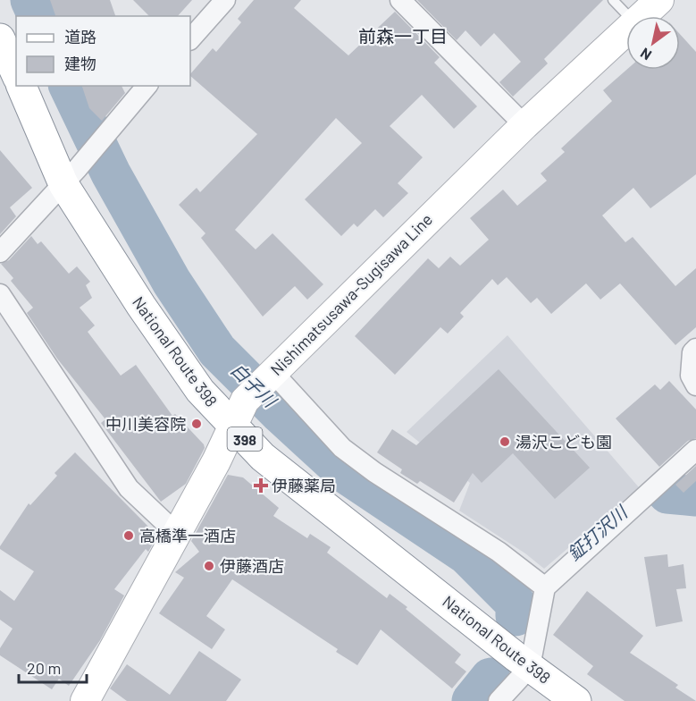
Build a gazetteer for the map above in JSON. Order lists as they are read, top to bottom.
{
  "streets": {
    "highway": ["National Route 398", "398"],
    "main road": ["Nishimatsusawa-Sugisawa Line"]
  },
  "crossings": [
    ["Nishimatsusawa-Sugisawa Line", "National Route 398"]
  ],
  "districts": ["前森一丁目"],
  "water": ["白子川", "鉦打沢川"],
  "places": {
    "other": [
      "中川美容院",
      "湯沢こども園",
      "高橋準一酒店",
      "伊藤酒店"
    ],
    "health": ["伊藤薬局"]
  },
  "legend": ["道路", "建物"],
  "scale_bar": "20 m",
  "north": "bottom left"
}
